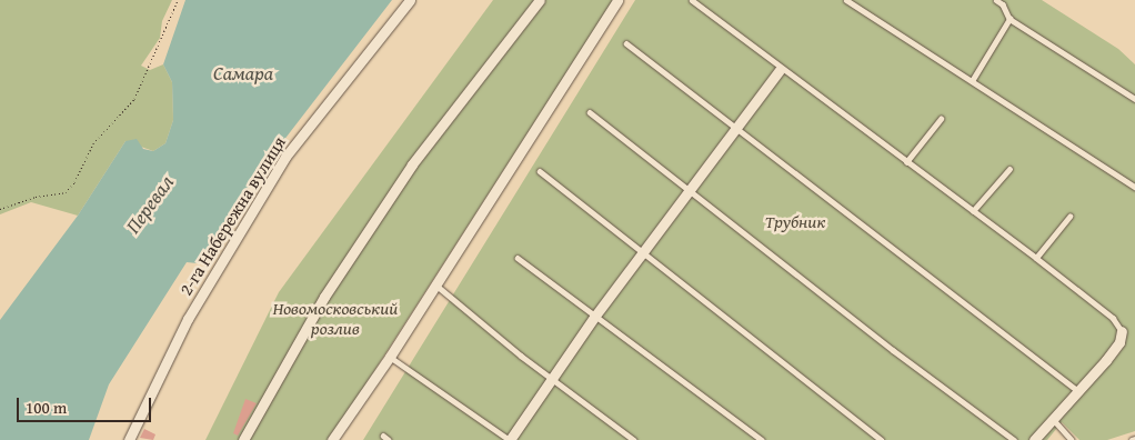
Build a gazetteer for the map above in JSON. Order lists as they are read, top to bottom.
{
  "streets": {
    "street": ["2-га Набережна вулиця"]
  },
  "water": ["Самара", "Перевал"],
  "parks": ["Трубник", "Новомосковський розлив"],
  "scale_bar": "100 m"
}
